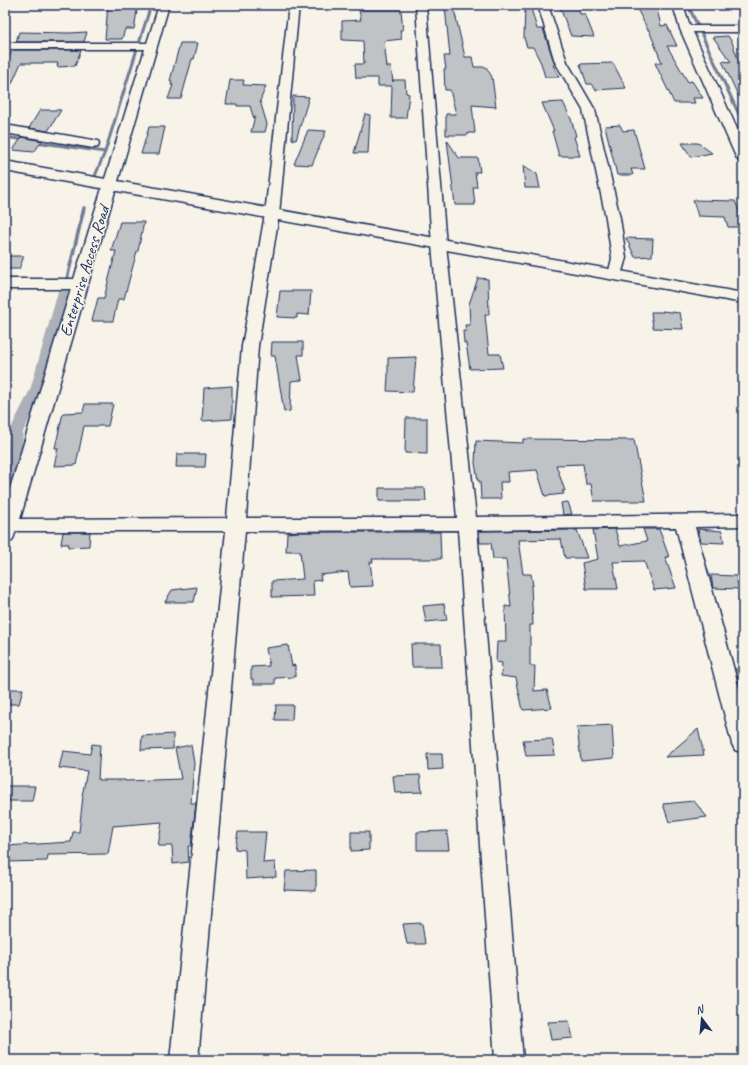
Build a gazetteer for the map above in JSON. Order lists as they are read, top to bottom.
{
  "streets": {
    "street": ["Enterprise Access Road"]
  },
  "north": "top"
}
